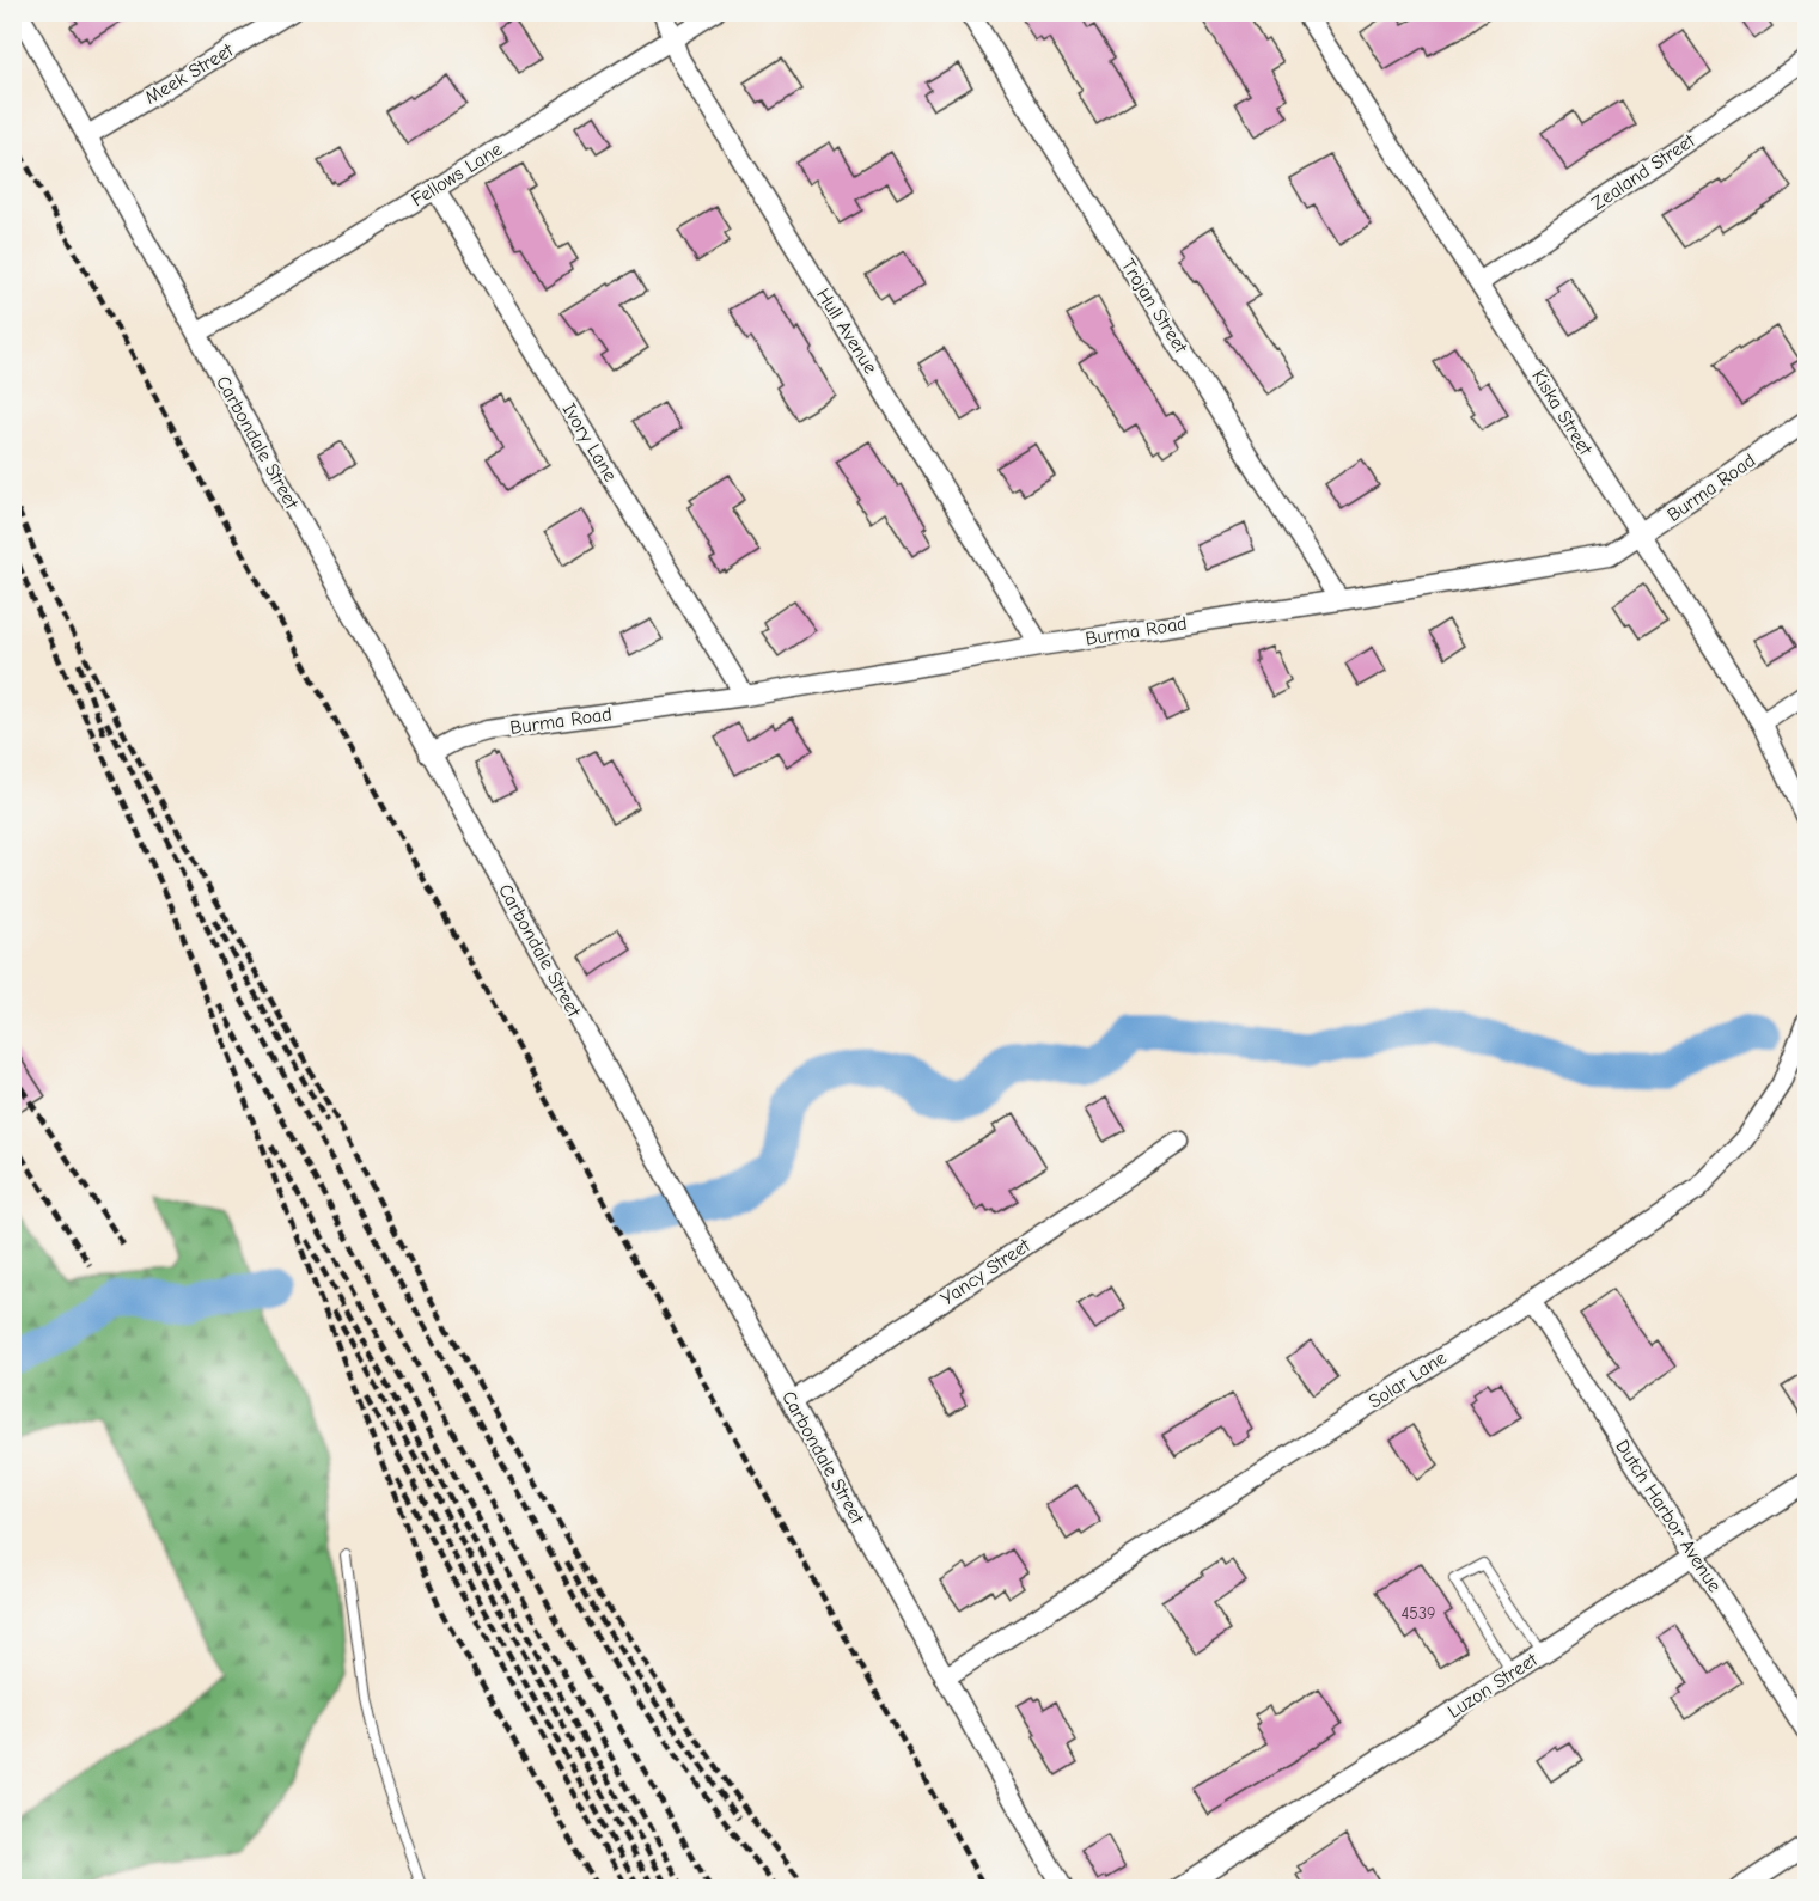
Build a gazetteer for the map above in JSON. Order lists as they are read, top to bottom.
{
  "streets": {
    "street": [
      "Meek Street",
      "Zealand Street",
      "Fellows Lane",
      "Trojan Street",
      "Hull Avenue",
      "Kiska Street",
      "Carbondale Street",
      "Ivory Lane",
      "Burma Road",
      "Yancy Street",
      "Solar Lane",
      "Dutch Harbor Avenue",
      "Luzon Street"
    ]
  },
  "crossings": [
    ["Meek Street", "Carbondale Street"],
    ["Zealand Street", "Kiska Street"],
    ["Fellows Lane", "Hull Avenue"],
    ["Fellows Lane", "Carbondale Street"],
    ["Fellows Lane", "Ivory Lane"],
    ["Trojan Street", "Burma Road"],
    ["Hull Avenue", "Burma Road"],
    ["Kiska Street", "Burma Road"],
    ["Carbondale Street", "Burma Road"],
    ["Carbondale Street", "Yancy Street"],
    ["Carbondale Street", "Solar Lane"],
    ["Ivory Lane", "Burma Road"],
    ["Solar Lane", "Dutch Harbor Avenue"],
    ["Dutch Harbor Avenue", "Luzon Street"]
  ],
  "house_numbers": ["4539"]
}
